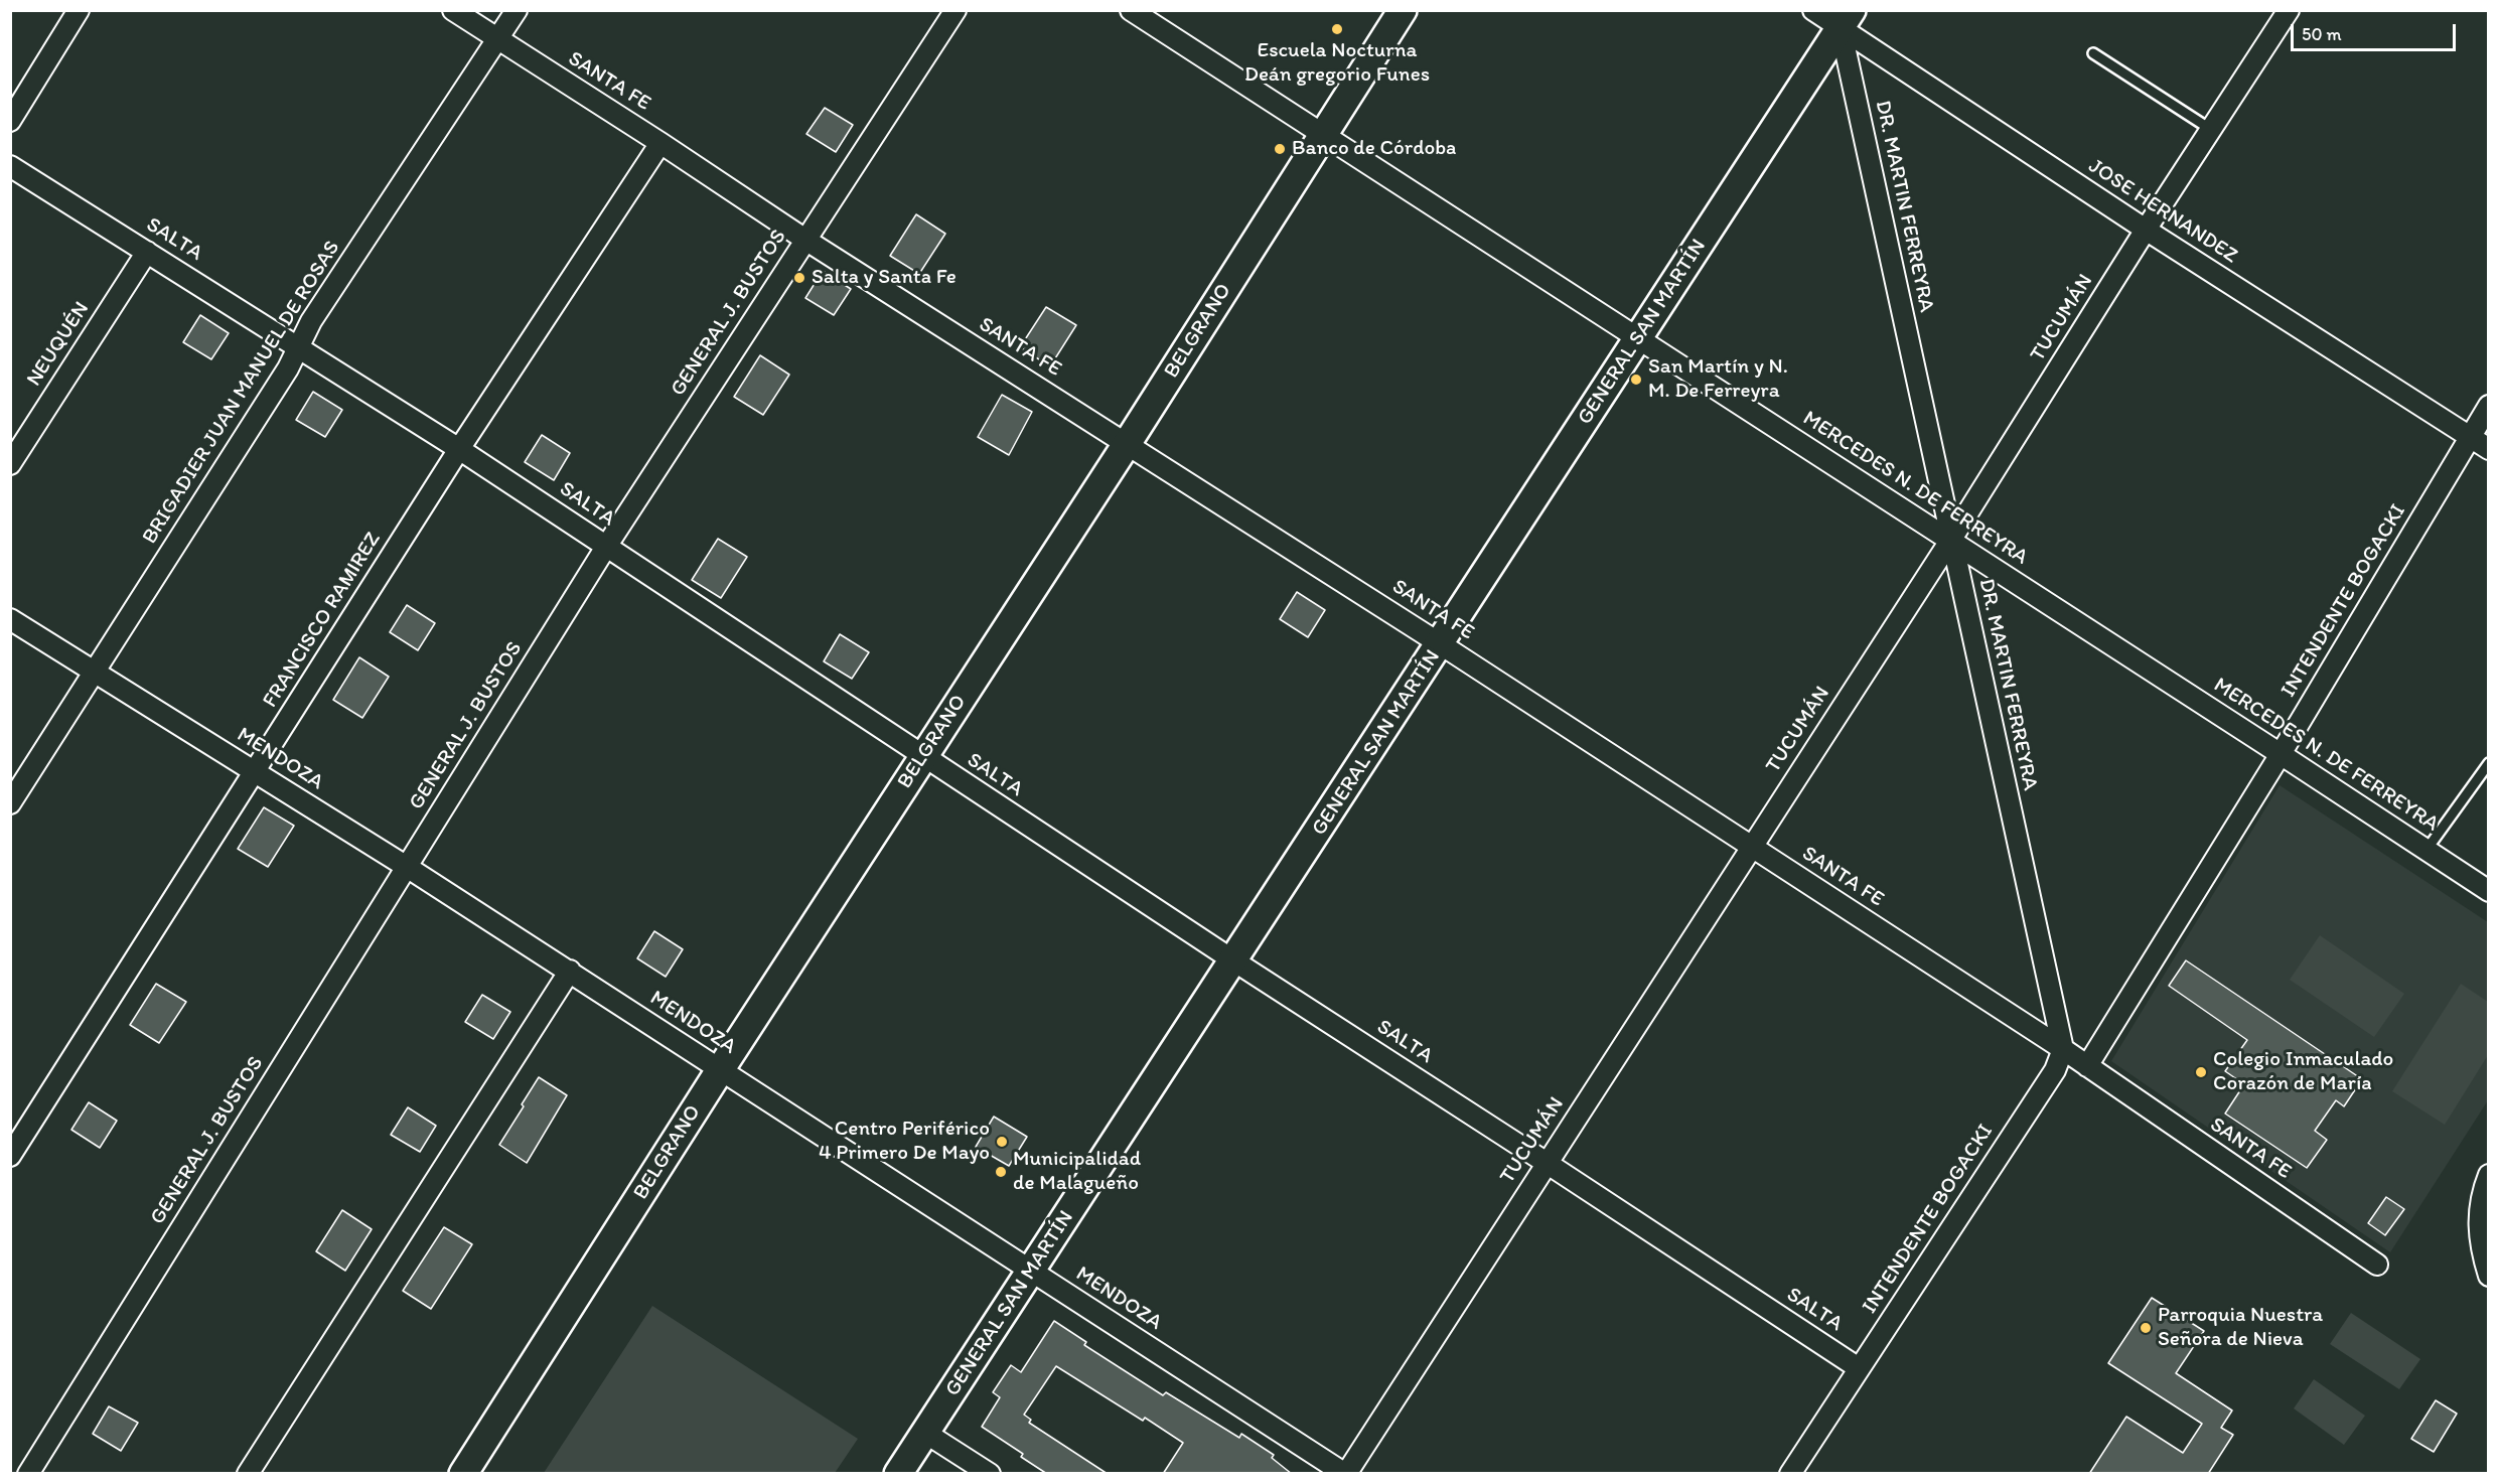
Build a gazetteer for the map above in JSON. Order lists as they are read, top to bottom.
{
  "streets": {
    "main road": ["BELGRANO", "GENERAL SAN MARTÍN"],
    "street": [
      "SANTA FE",
      "DR. MARTIN FERREYRA",
      "JOSE HERNANDEZ",
      "SALTA",
      "GENERAL J. BUSTOS",
      "TUCUMÁN",
      "NEUQUÉN",
      "BRIGADIER JUAN MANUEL DE ROSAS",
      "MERCEDES N. DE FERREYRA",
      "INTENDENTE BOGACKI",
      "FRANCISCO RAMIREZ",
      "MENDOZA"
    ]
  },
  "crossings": [
    ["SANTA FE", "DR. MARTIN FERREYRA"],
    ["SANTA FE", "GENERAL J. BUSTOS"],
    ["SANTA FE", "TUCUMÁN"],
    ["SANTA FE", "BELGRANO"],
    ["SANTA FE", "GENERAL SAN MARTÍN"],
    ["SANTA FE", "BRIGADIER JUAN MANUEL DE ROSAS"],
    ["SANTA FE", "INTENDENTE BOGACKI"],
    ["SANTA FE", "FRANCISCO RAMIREZ"],
    ["DR. MARTIN FERREYRA", "JOSE HERNANDEZ"],
    ["DR. MARTIN FERREYRA", "TUCUMÁN"],
    ["DR. MARTIN FERREYRA", "GENERAL SAN MARTÍN"],
    ["DR. MARTIN FERREYRA", "MERCEDES N. DE FERREYRA"],
    ["DR. MARTIN FERREYRA", "INTENDENTE BOGACKI"],
    ["JOSE HERNANDEZ", "TUCUMÁN"],
    ["JOSE HERNANDEZ", "GENERAL SAN MARTÍN"],
    ["JOSE HERNANDEZ", "INTENDENTE BOGACKI"],
    ["SALTA", "GENERAL J. BUSTOS"],
    ["SALTA", "TUCUMÁN"],
    ["SALTA", "BELGRANO"],
    ["SALTA", "GENERAL SAN MARTÍN"],
    ["SALTA", "NEUQUÉN"],
    ["SALTA", "BRIGADIER JUAN MANUEL DE ROSAS"],
    ["SALTA", "INTENDENTE BOGACKI"],
    ["SALTA", "FRANCISCO RAMIREZ"],
    ["GENERAL J. BUSTOS", "MENDOZA"],
    ["TUCUMÁN", "MERCEDES N. DE FERREYRA"],
    ["TUCUMÁN", "MENDOZA"],
    ["BELGRANO", "MERCEDES N. DE FERREYRA"],
    ["BELGRANO", "MENDOZA"],
    ["GENERAL SAN MARTÍN", "MERCEDES N. DE FERREYRA"],
    ["GENERAL SAN MARTÍN", "MENDOZA"],
    ["BRIGADIER JUAN MANUEL DE ROSAS", "MENDOZA"],
    ["MERCEDES N. DE FERREYRA", "INTENDENTE BOGACKI"],
    ["FRANCISCO RAMIREZ", "MENDOZA"]
  ],
  "places": [
    "Escuela Nocturna Deán gregorio Funes",
    "Banco de Córdoba",
    "Salta y Santa Fe",
    "San Martín y N. M. De Ferreyra",
    "Colegio Inmaculado Corazón de María",
    "Centro Periférico 4 Primero De Mayo",
    "Municipalidad de Malagueño",
    "Parroquia Nuestra Señora de Nieva"
  ],
  "scale_bar": "50 m"
}
